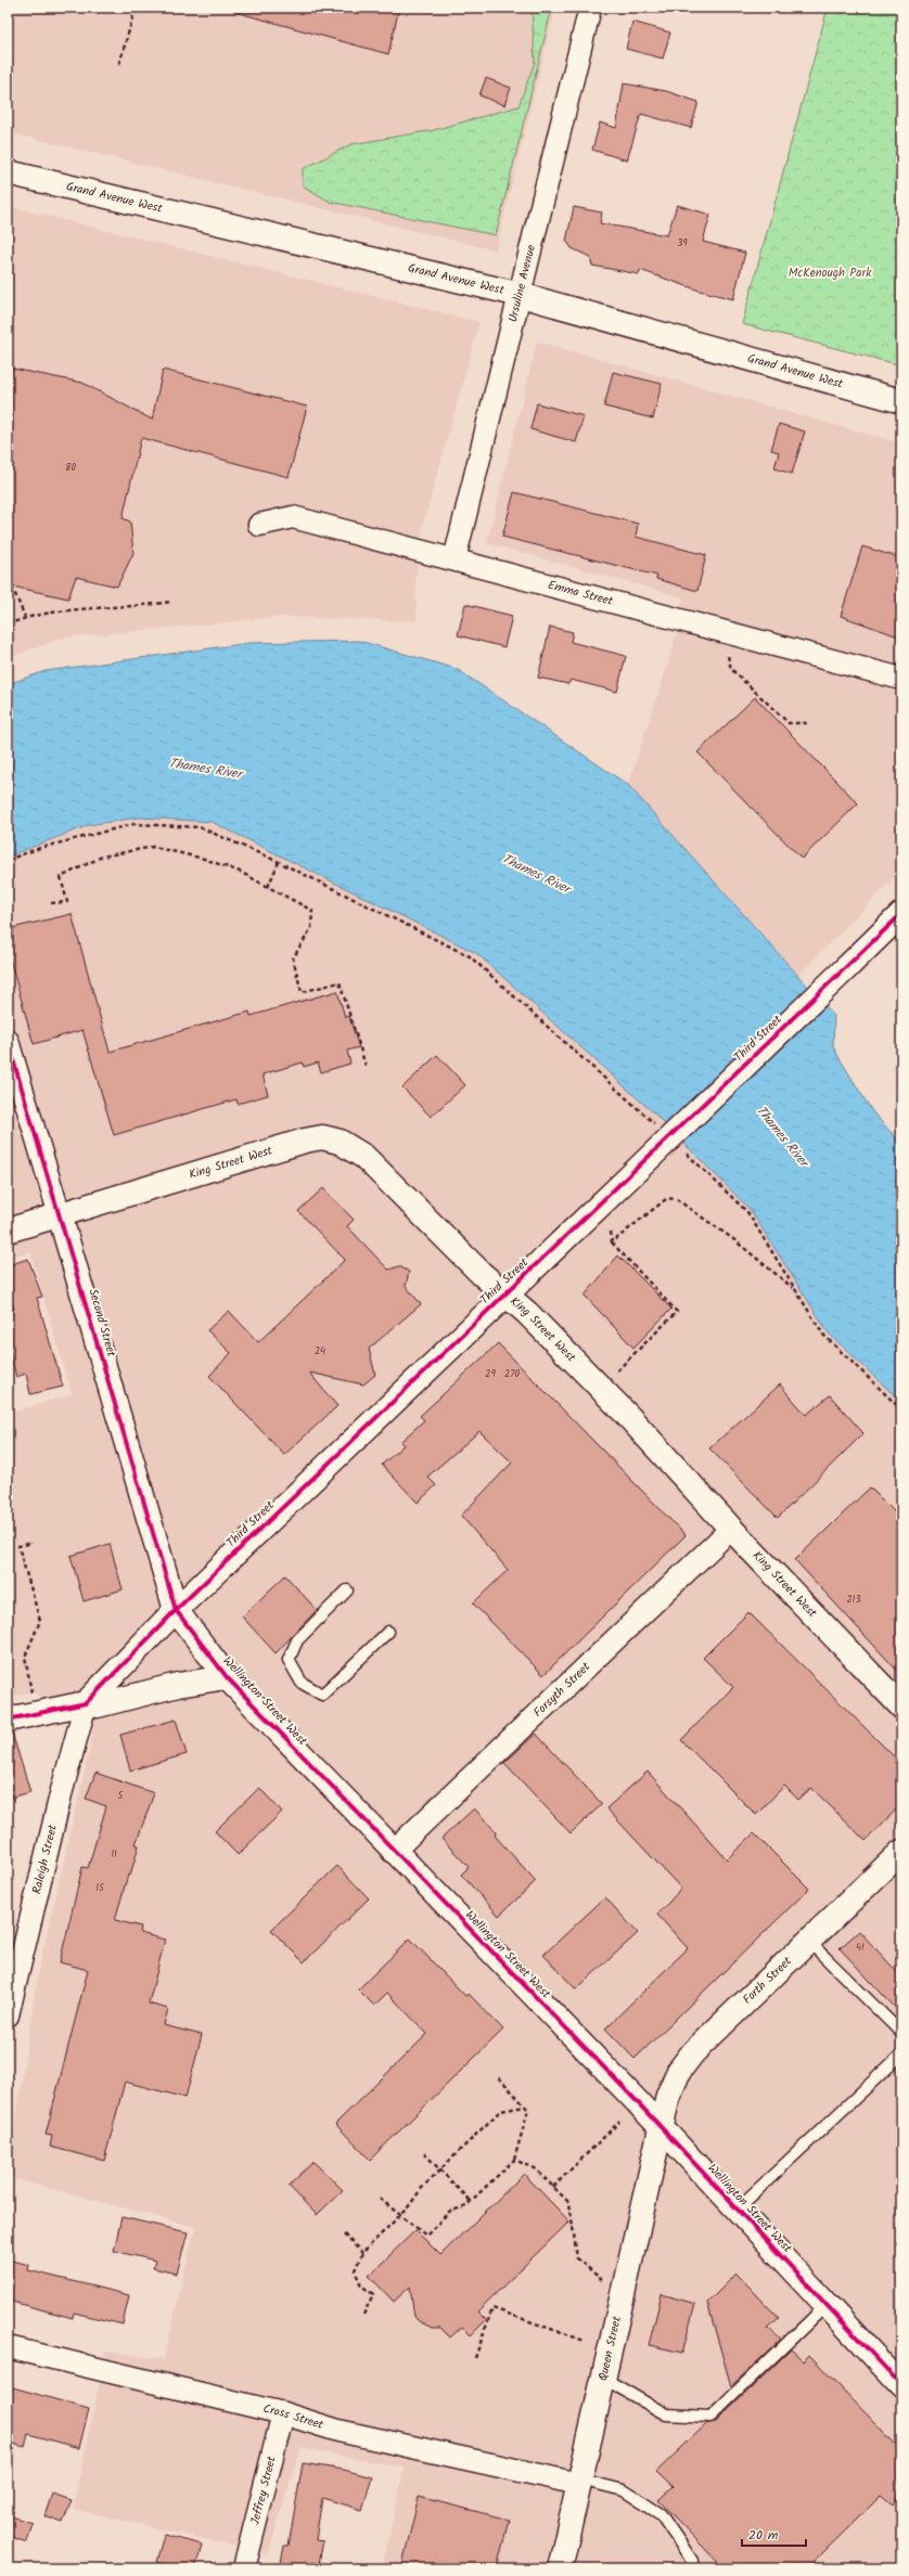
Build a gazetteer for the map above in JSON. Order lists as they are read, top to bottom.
{
  "streets": {
    "street": [
      "Grand Avenue West",
      "Ursuline Avenue",
      "Emma Street",
      "Third Street",
      "King Street West",
      "Second Street",
      "Forsyth Street",
      "Wellington Street West",
      "Raleigh Street",
      "Forth Street",
      "Queen Street",
      "Cross Street",
      "Jeffrey Street"
    ]
  },
  "crossings": [
    ["Grand Avenue West", "Ursuline Avenue"],
    ["Ursuline Avenue", "Emma Street"],
    ["Third Street", "King Street West"],
    ["Third Street", "Second Street"],
    ["Third Street", "Wellington Street West"],
    ["King Street West", "Second Street"],
    ["King Street West", "Forsyth Street"],
    ["Second Street", "Wellington Street West"],
    ["Forsyth Street", "Wellington Street West"],
    ["Wellington Street West", "Forth Street"],
    ["Wellington Street West", "Queen Street"],
    ["Forth Street", "Queen Street"],
    ["Queen Street", "Cross Street"],
    ["Cross Street", "Jeffrey Street"]
  ],
  "water": ["Thames River"],
  "parks": ["McKenough Park"],
  "house_numbers": [
    "39",
    "80",
    "24",
    "29",
    "270",
    "213",
    "5",
    "11",
    "15",
    "41"
  ],
  "scale_bar": "20 m"
}
